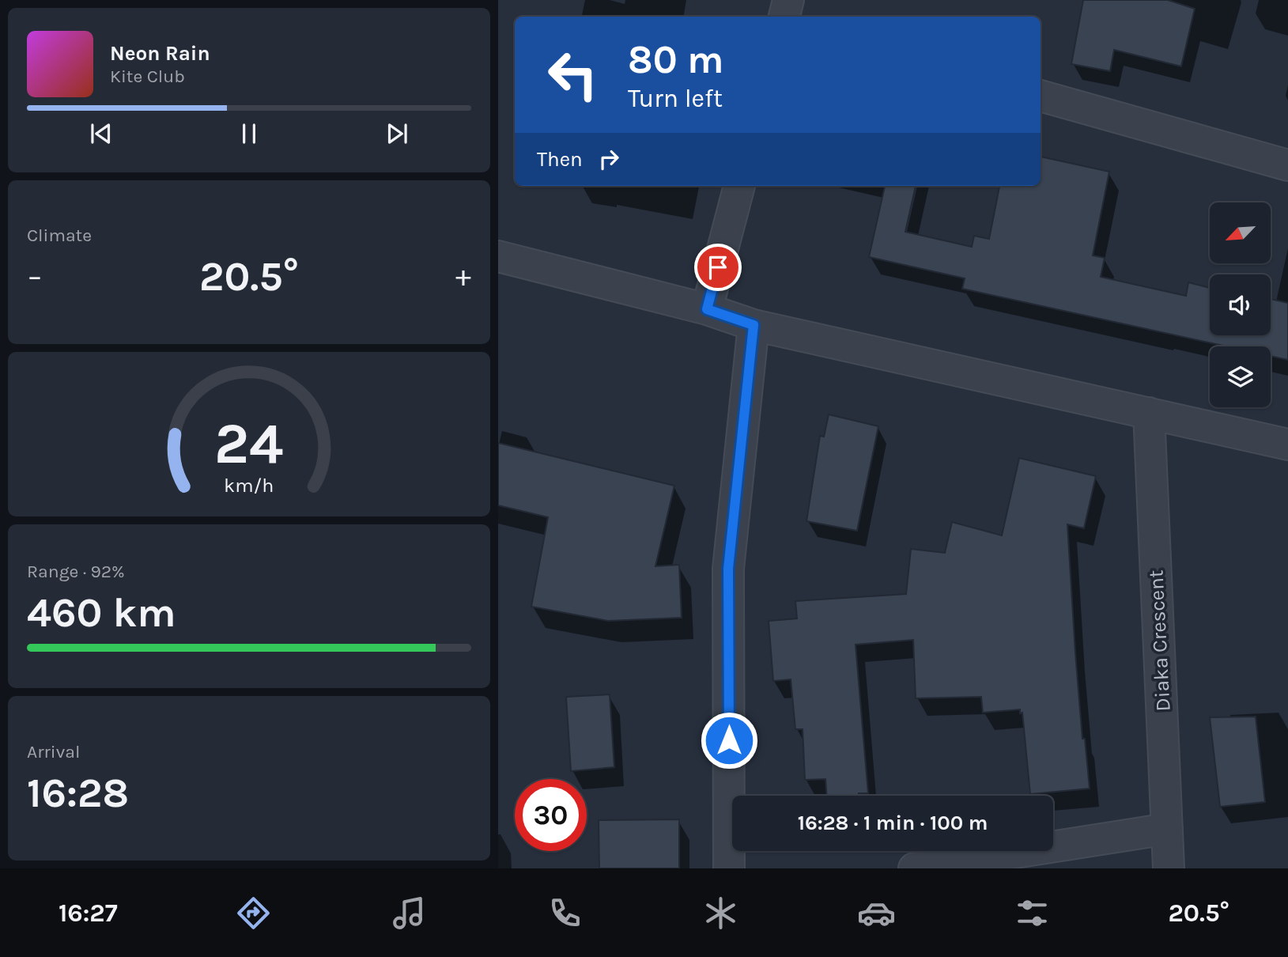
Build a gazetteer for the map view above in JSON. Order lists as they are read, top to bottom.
{
  "streets": {
    "street": ["Diaka Crescent"]
  },
  "north": "bottom left",
  "page": {
    "turn": ["80 m", "Turn left"],
    "song": ["Neon Rain", "Kite Club"],
    "then": "Then",
    "tile": [
      "Climate",
      ["Range · 92%", "460 km"],
      ["Arrival", "16:28"]
    ],
    "heat": ["−", "20.5°", "+"],
    "limit": "30",
    "trip": "16:28 · 1 min · 100 m",
    "tabs": ["16:27", "20.5°"],
    "gauge": ["24", "km/h"]
  }
}
